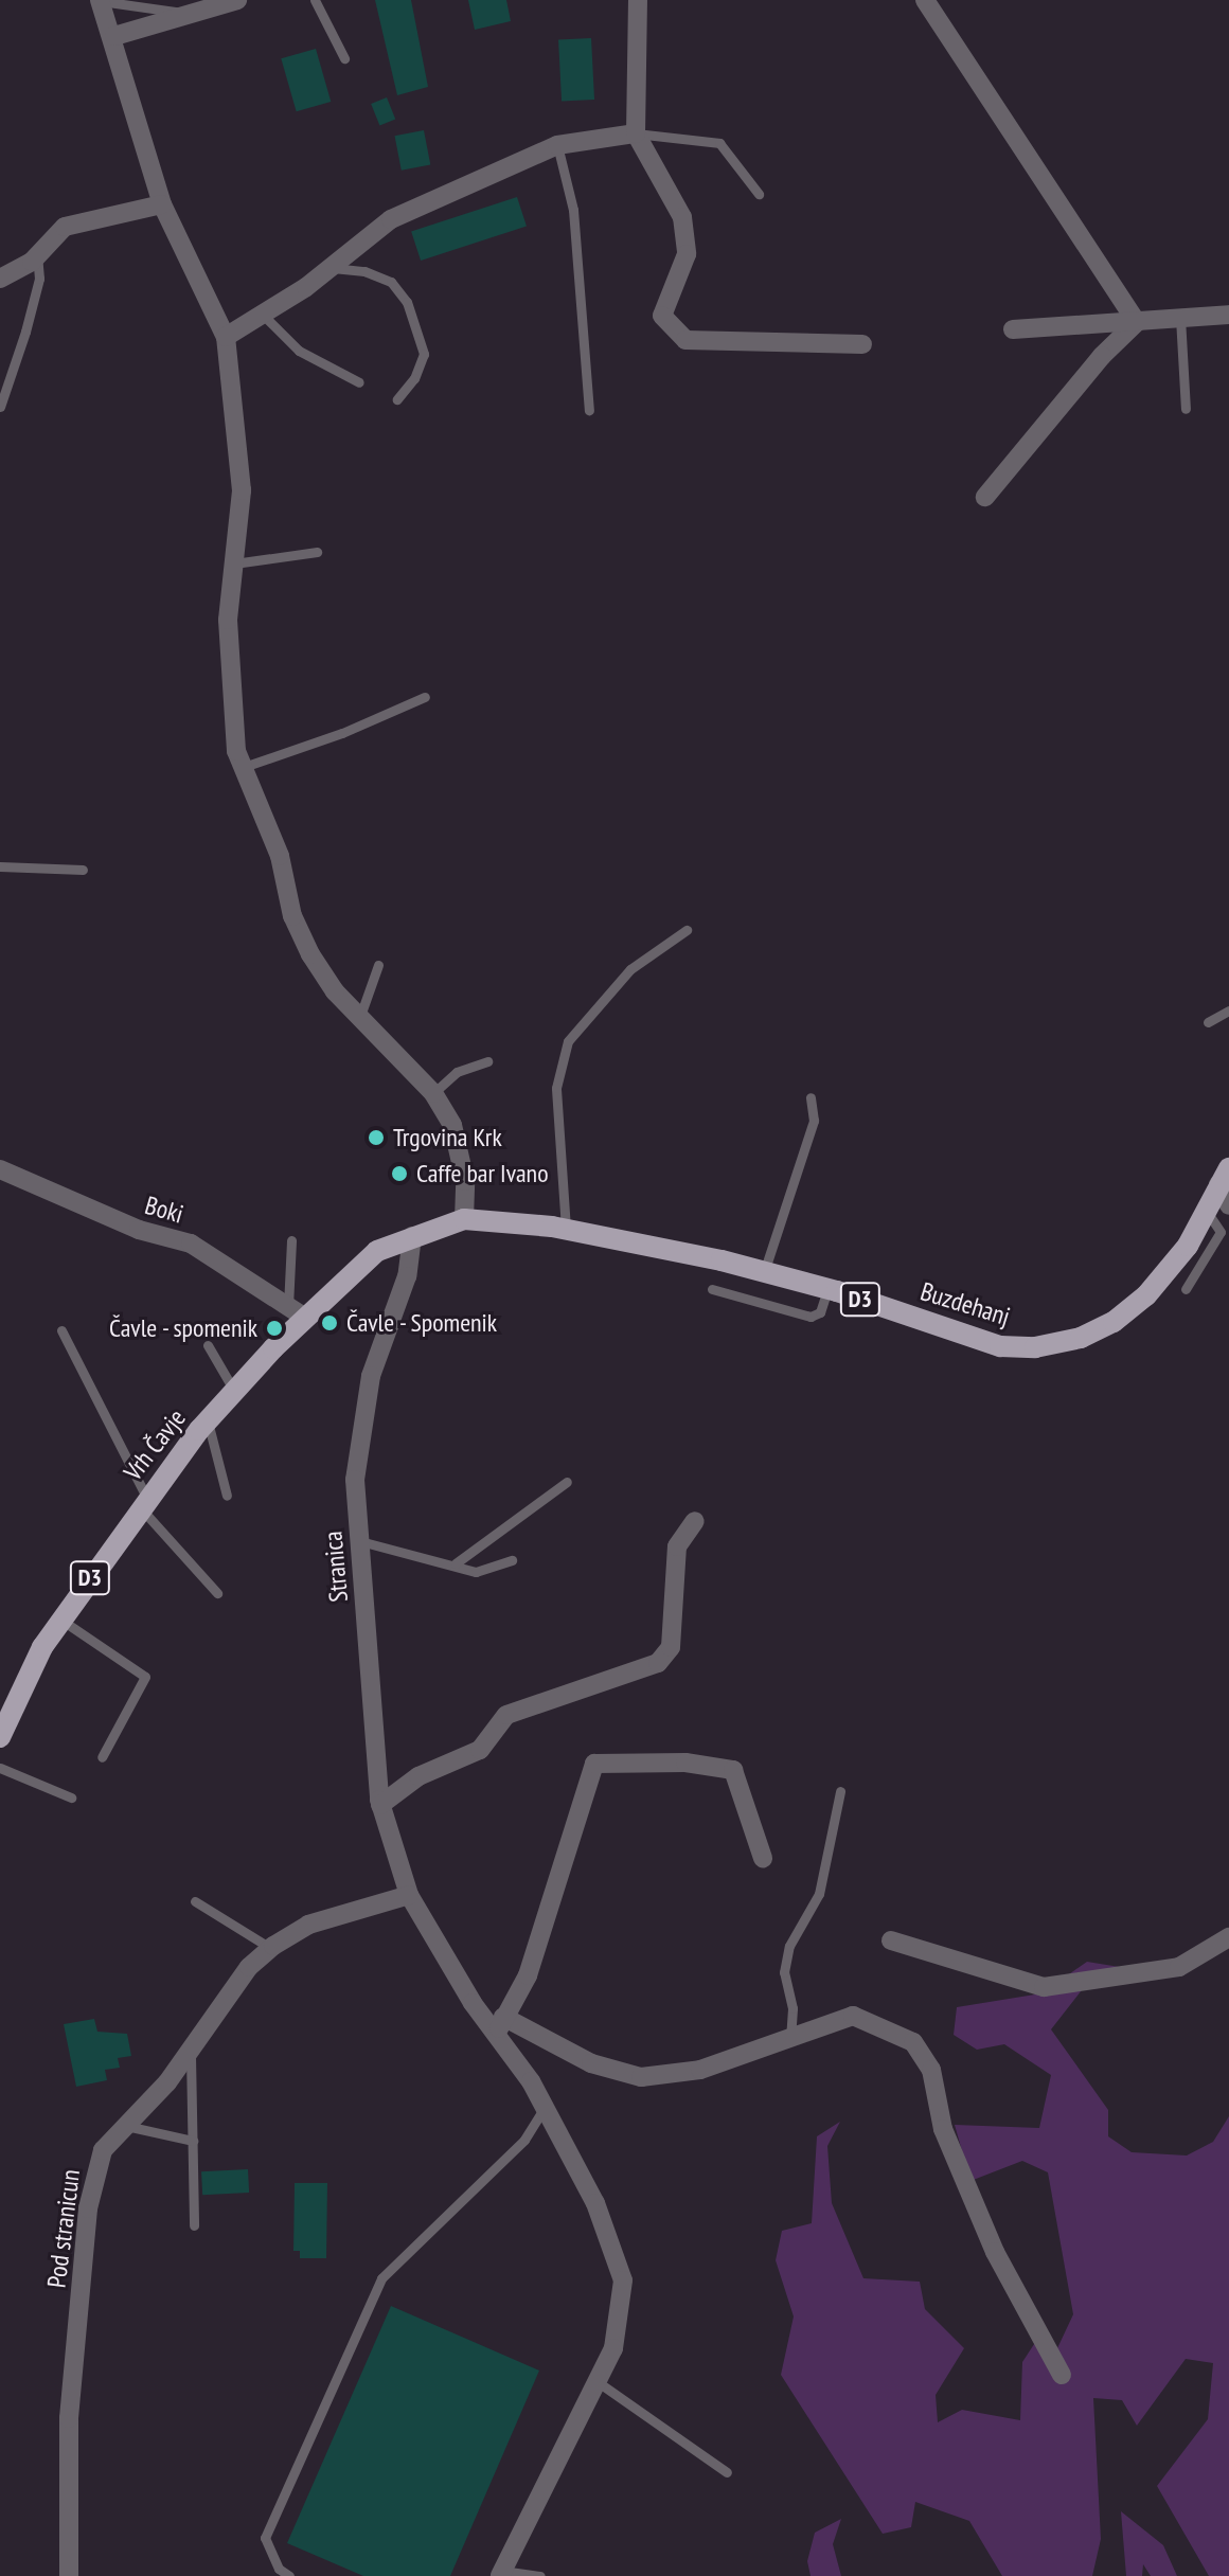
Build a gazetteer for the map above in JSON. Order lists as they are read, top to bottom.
{
  "streets": {
    "main road": ["D3", "Buzdehanj", "Vrh Čavje"],
    "street": ["Boki", "Stranica", "Pod stranicun"]
  },
  "crossings": [
    ["Boki", "Vrh Čavje"],
    ["Buzdehanj", "Vrh Čavje"],
    ["Buzdehanj", "Stranica"],
    ["Vrh Čavje", "Stranica"],
    ["Stranica", "Pod stranicun"]
  ],
  "places": [
    "Trgovina Krk",
    "Caffe bar Ivano",
    "Čavle - Spomenik",
    "Čavle - spomenik"
  ]
}
